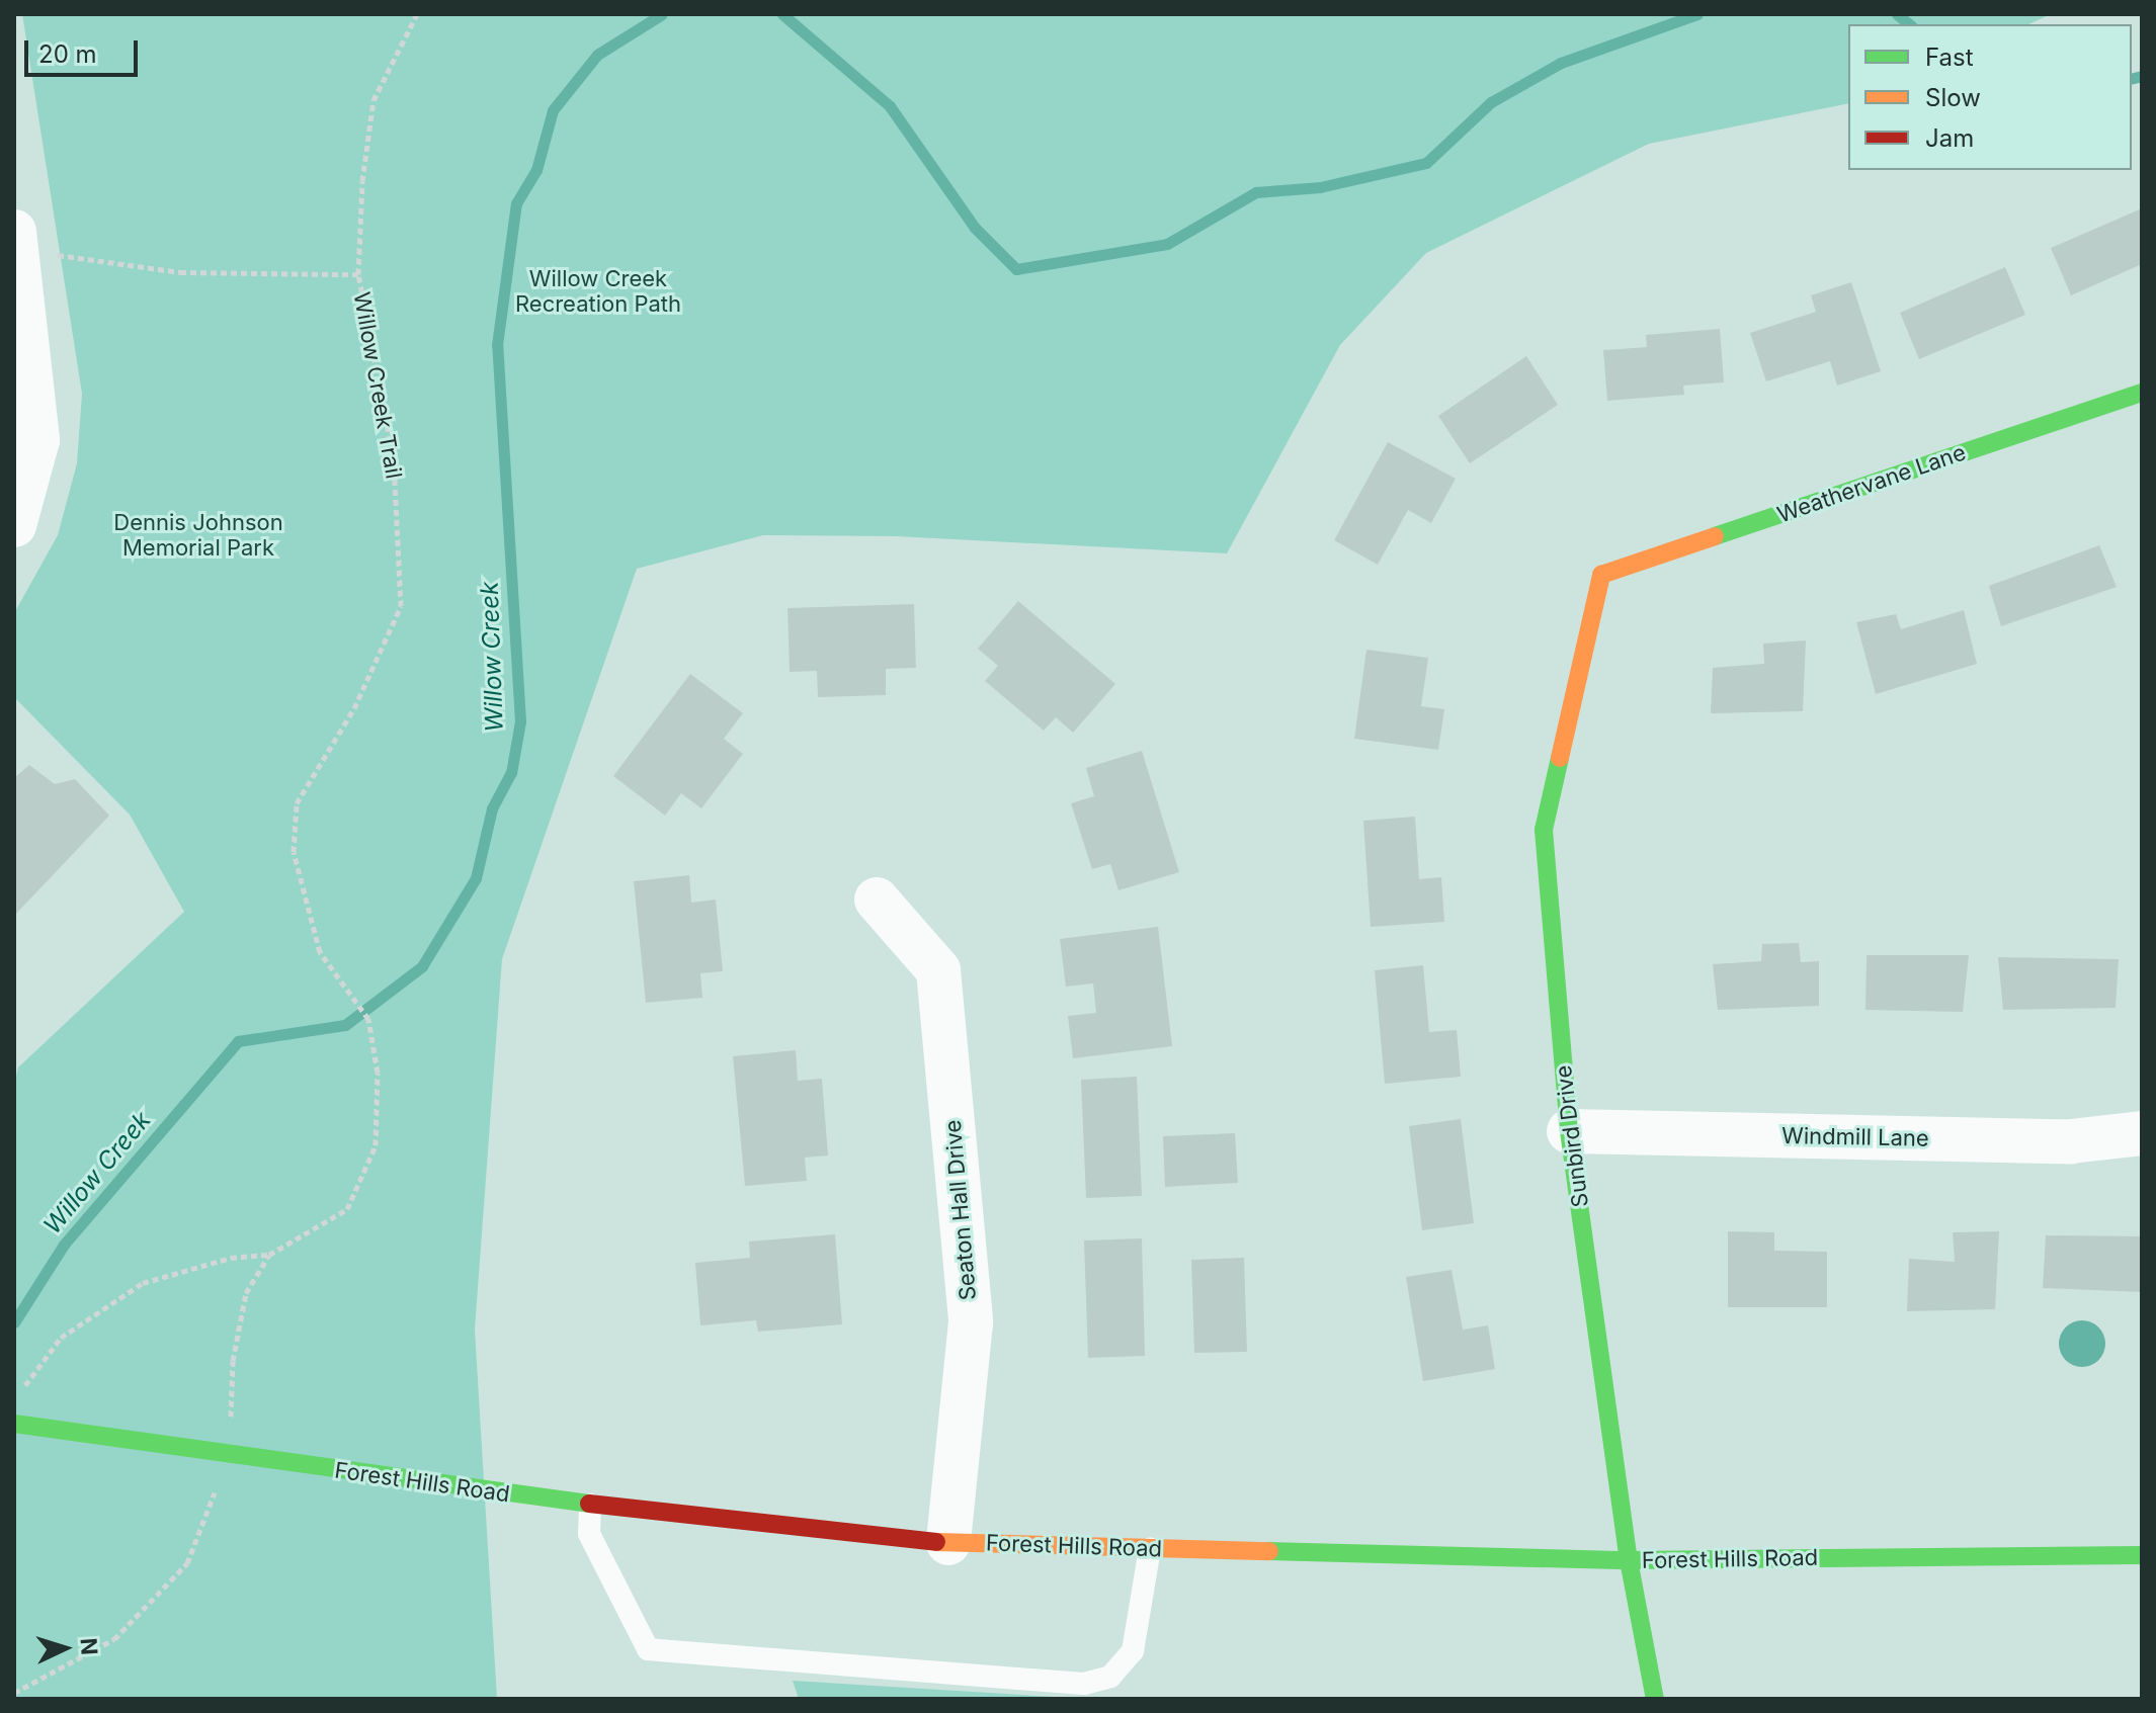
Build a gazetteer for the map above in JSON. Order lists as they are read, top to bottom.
{
  "streets": {
    "street": [
      "Weathervane Lane",
      "Sunbird Drive",
      "Windmill Lane",
      "Seaton Hall Drive",
      "Forest Hills Road"
    ],
    "path": ["Willow Creek Trail"]
  },
  "crossings": [
    ["Willow Creek Trail", "Forest Hills Road"],
    ["Weathervane Lane", "Sunbird Drive"],
    ["Sunbird Drive", "Windmill Lane"],
    ["Sunbird Drive", "Forest Hills Road"],
    ["Seaton Hall Drive", "Forest Hills Road"]
  ],
  "water": ["Willow Creek"],
  "parks": ["Willow Creek Recreation Path", "Dennis Johnson Memorial Park"],
  "legend": ["Fast", "Slow", "Jam"],
  "scale_bar": "20 m",
  "north": "right"
}
